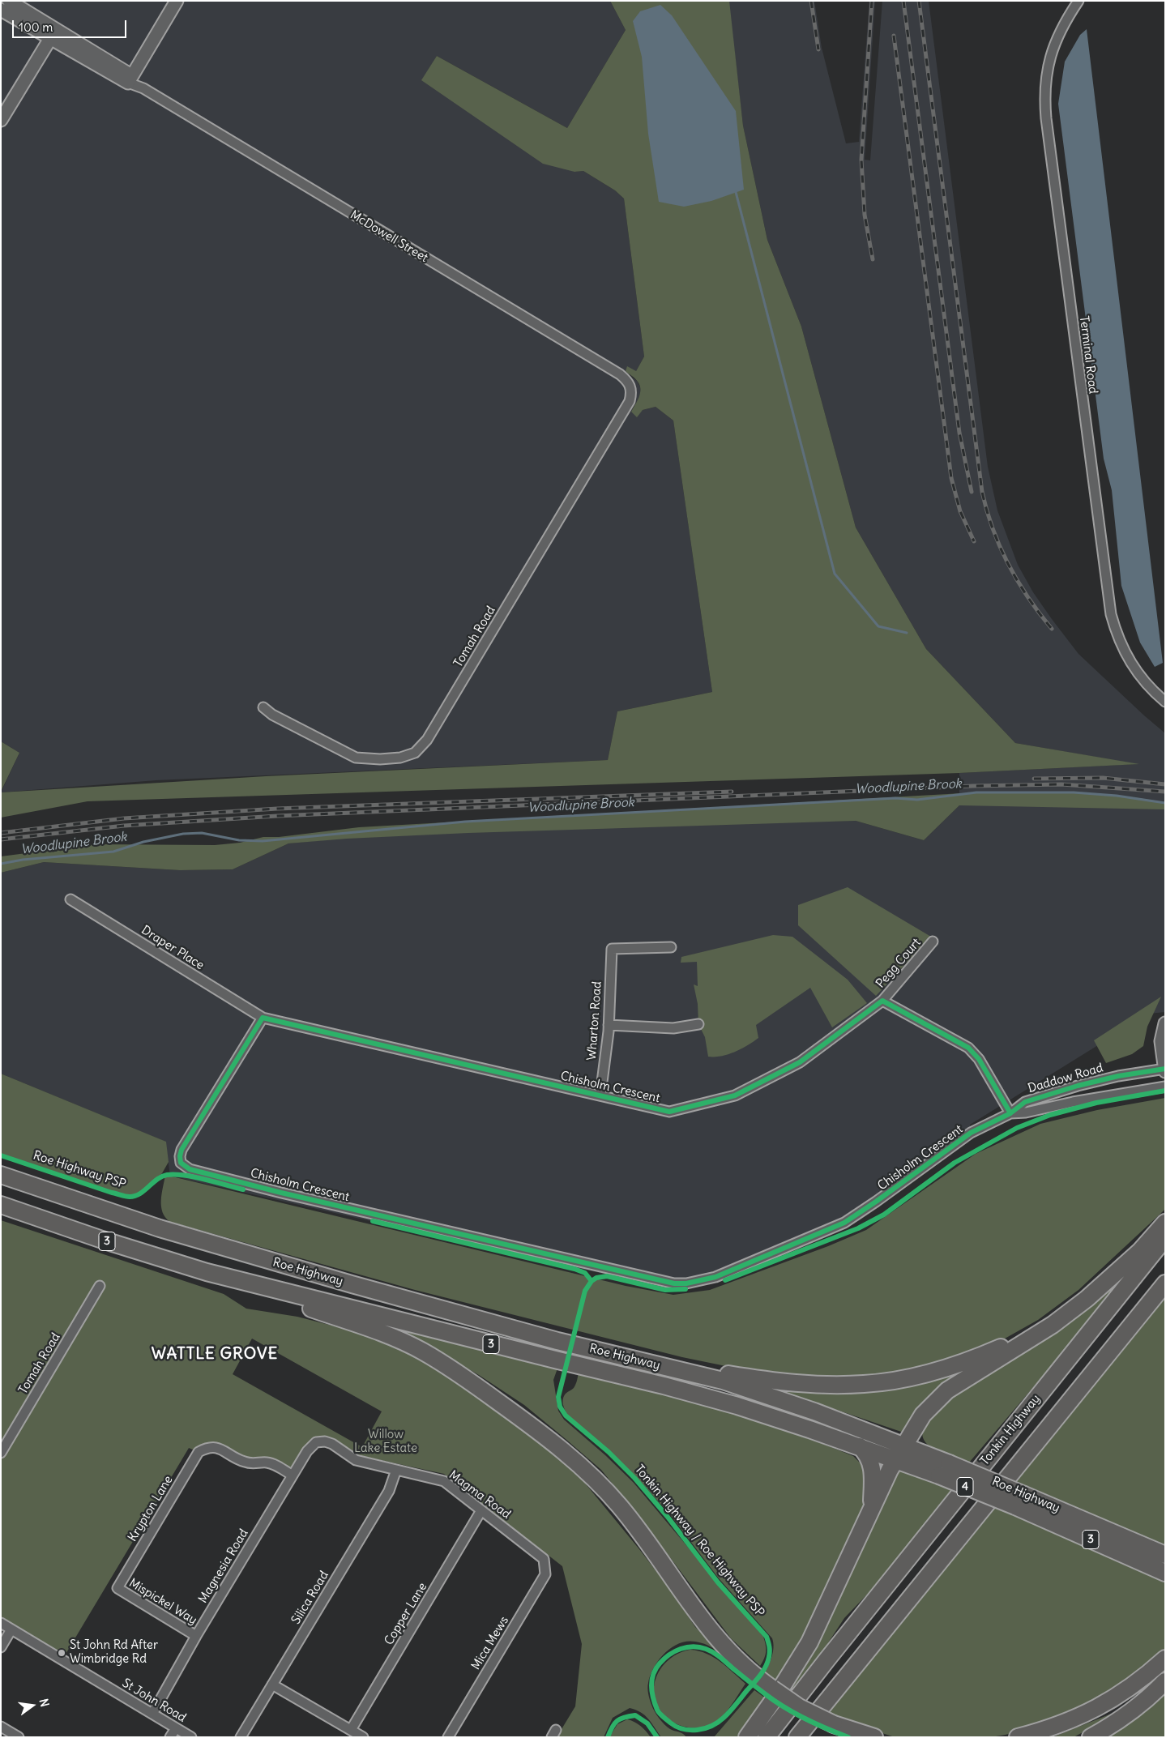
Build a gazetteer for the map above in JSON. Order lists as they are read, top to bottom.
{
  "streets": {
    "highway": [
      "3",
      "Roe Highway",
      "Tonkin Highway",
      "4"
    ],
    "street": [
      "McDowell Street",
      "Terminal Road",
      "Tomah Road",
      "Draper Place",
      "Pegg Court",
      "Wharton Road",
      "Daddow Road",
      "Chisholm Crescent",
      "Magma Road",
      "Krypton Lane",
      "Magnesia Road",
      "Silica Road",
      "Mispickel Way",
      "Copper Lane",
      "Mica Mews",
      "St John Road"
    ],
    "cycle path": ["Roe Highway PSP", "Tonkin Highway / Roe Highway PSP"]
  },
  "crossings": [
    ["McDowell Street", "Tomah Road"],
    ["Draper Place", "Chisholm Crescent"],
    ["Pegg Court", "Chisholm Crescent"],
    ["Wharton Road", "Chisholm Crescent"],
    ["Daddow Road", "Chisholm Crescent"],
    ["Magma Road", "Magnesia Road"],
    ["Magma Road", "Silica Road"],
    ["Magma Road", "Copper Lane"],
    ["Magma Road", "Mica Mews"],
    ["Krypton Lane", "Magnesia Road"],
    ["Krypton Lane", "Mispickel Way"],
    ["Magnesia Road", "Mispickel Way"],
    ["Magnesia Road", "St John Road"]
  ],
  "districts": ["WATTLE GROVE"],
  "water": ["Woodlupine Brook"],
  "parks": ["Willow Lake Estate"],
  "places": ["St John Rd After Wimbridge Rd"],
  "scale_bar": "100 m",
  "north": "right"
}
